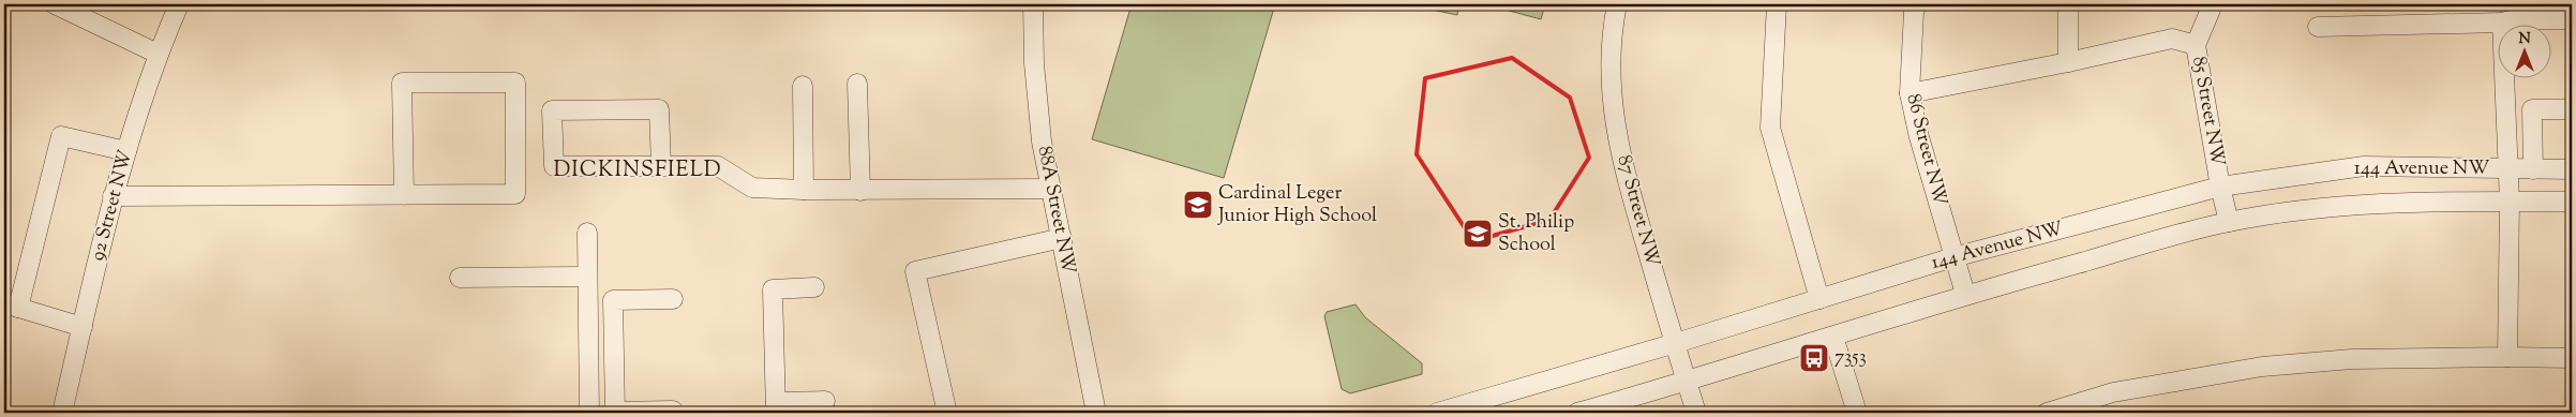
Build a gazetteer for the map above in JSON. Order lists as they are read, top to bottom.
{
  "streets": {
    "street": [
      "85 Street NW",
      "86 Street NW",
      "144 Avenue NW",
      "92 Street NW",
      "88A Street NW",
      "87 Street NW"
    ]
  },
  "crossings": [
    ["85 Street NW", "144 Avenue NW"],
    ["86 Street NW", "144 Avenue NW"],
    ["144 Avenue NW", "87 Street NW"]
  ],
  "districts": ["DICKINSFIELD"],
  "places": {
    "school or university": ["Cardinal Leger Junior High School", "St. Philip School"],
    "bus stop": ["7353"]
  },
  "north": "top"
}
